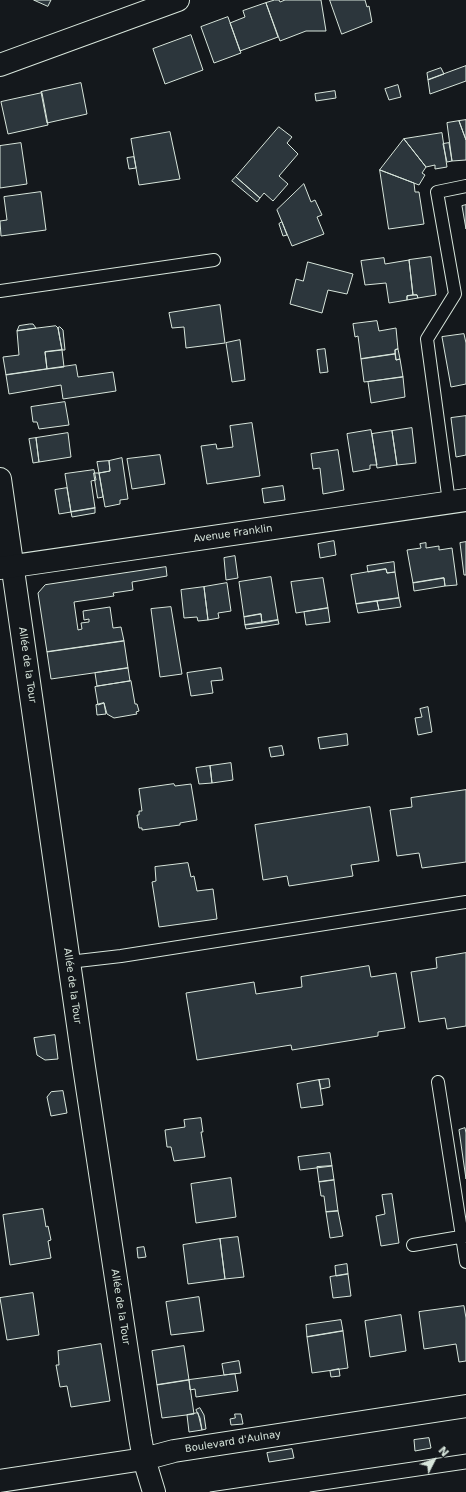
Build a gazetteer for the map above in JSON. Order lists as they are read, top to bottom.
{
  "streets": {
    "street": ["Avenue Franklin", "Allée de la Tour", "Boulevard d'Aulnay"]
  },
  "crossings": [
    ["Avenue Franklin", "Allée de la Tour"],
    ["Allée de la Tour", "Boulevard d'Aulnay"]
  ],
  "north": "top right"
}
